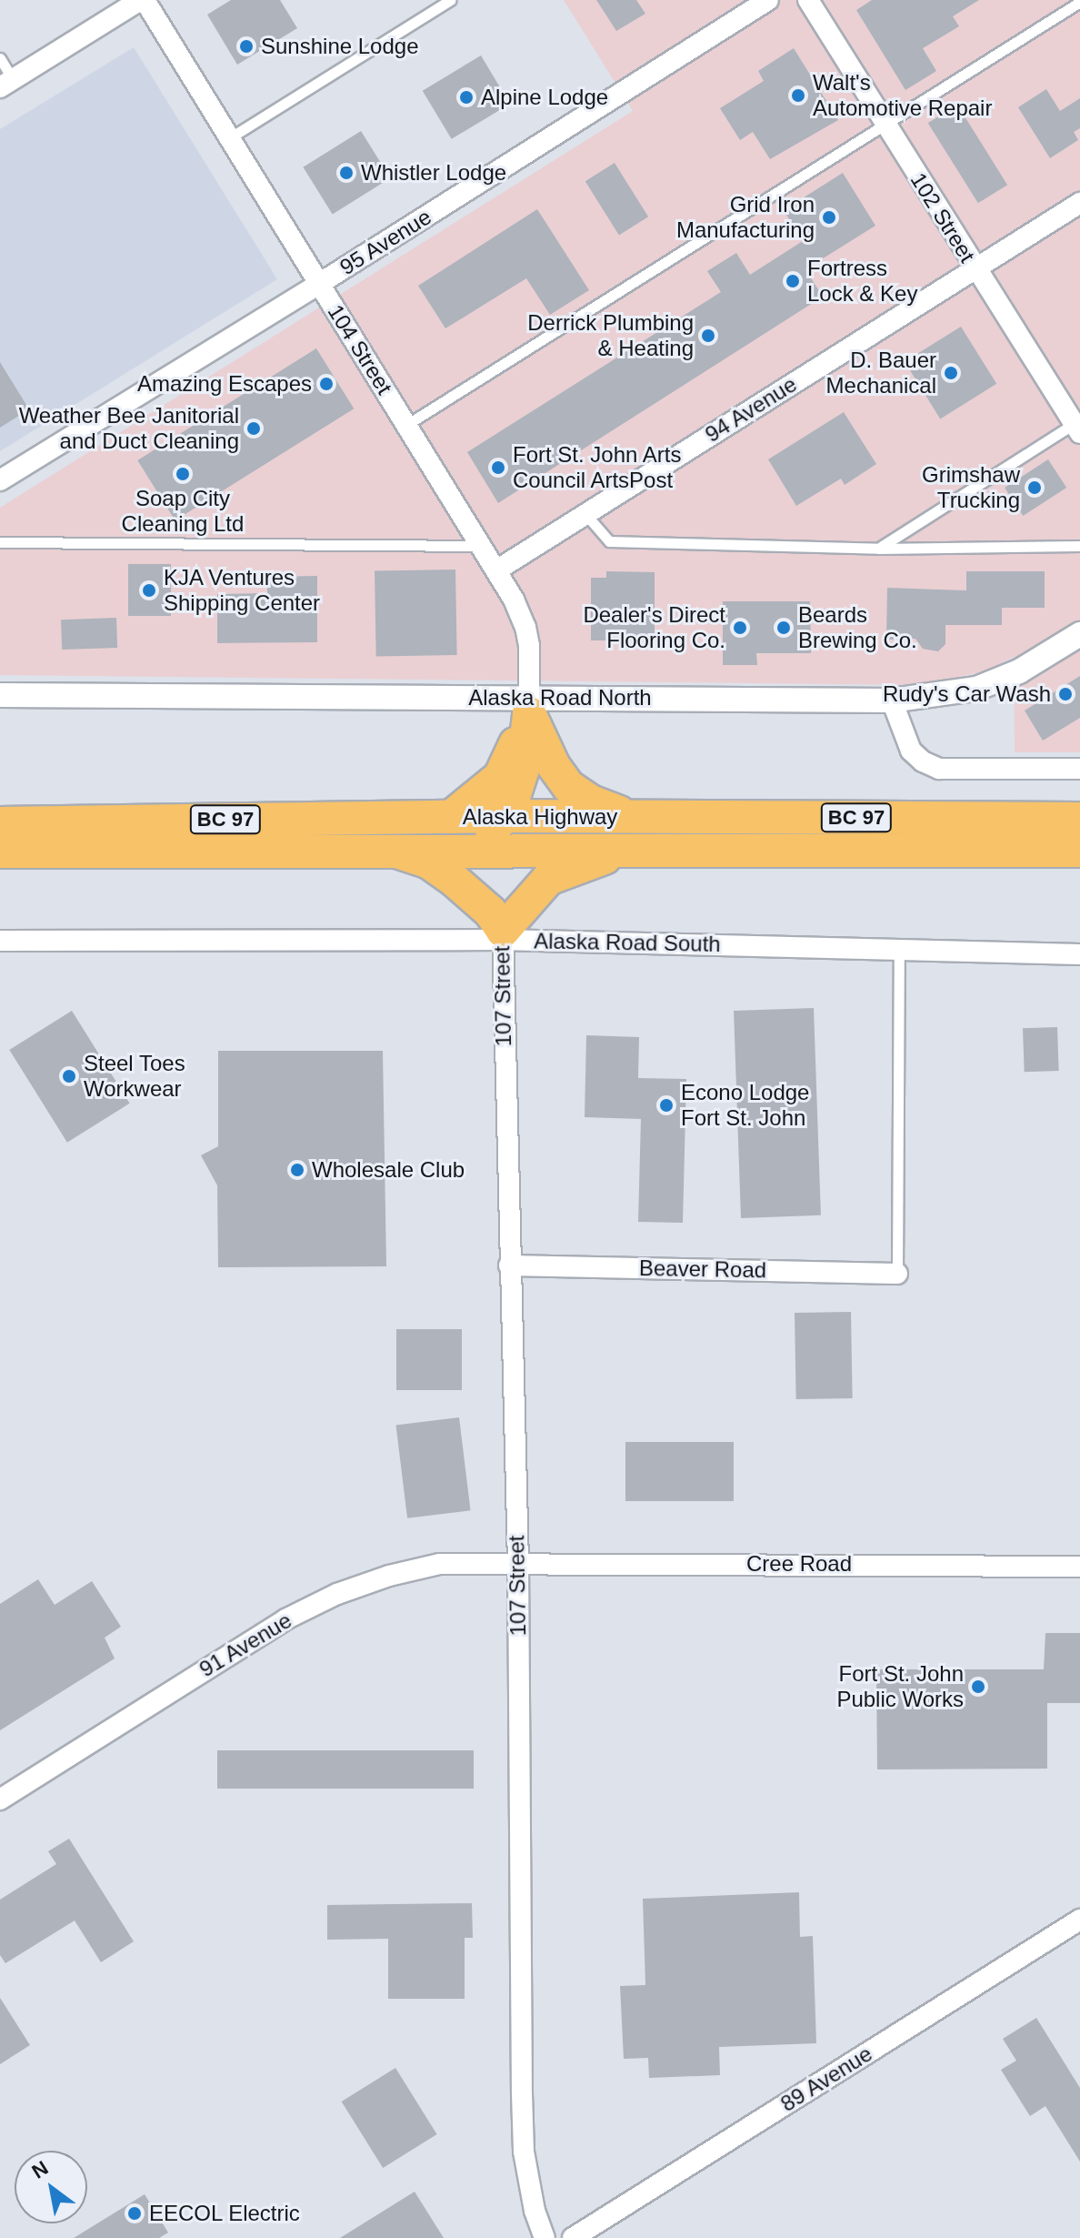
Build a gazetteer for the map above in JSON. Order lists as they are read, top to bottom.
{
  "streets": {
    "highway": ["Alaska Highway", "BC 97"],
    "street": [
      "102 Street",
      "95 Avenue",
      "104 Street",
      "94 Avenue",
      "Alaska Road North",
      "Alaska Road South",
      "107 Street",
      "Beaver Road",
      "Cree Road",
      "91 Avenue",
      "89 Avenue"
    ]
  },
  "crossings": [
    ["102 Street", "94 Avenue"],
    ["95 Avenue", "104 Street"],
    ["104 Street", "94 Avenue"],
    ["104 Street", "Alaska Road North"],
    ["Alaska Road South", "107 Street"],
    ["107 Street", "Beaver Road"],
    ["107 Street", "Cree Road"],
    ["107 Street", "91 Avenue"],
    ["Cree Road", "91 Avenue"]
  ],
  "places": [
    "Sunshine Lodge",
    "Walt's Automotive Repair",
    "Alpine Lodge",
    "Whistler Lodge",
    "Grid Iron Manufacturing",
    "Fortress Lock & Key",
    "Derrick Plumbing & Heating",
    "D. Bauer Mechanical",
    "Amazing Escapes",
    "Weather Bee Janitorial and Duct Cleaning",
    "Fort St. John Arts Council ArtsPost",
    "Soap City Cleaning Ltd",
    "Grimshaw Trucking",
    "KJA Ventures Shipping Center",
    "Dealer's Direct Flooring Co.",
    "Beards Brewing Co.",
    "Rudy's Car Wash",
    "Steel Toes Workwear",
    "Econo Lodge Fort St. John",
    "Wholesale Club",
    "Fort St. John Public Works",
    "EECOL Electric"
  ],
  "north": "top left"
}
